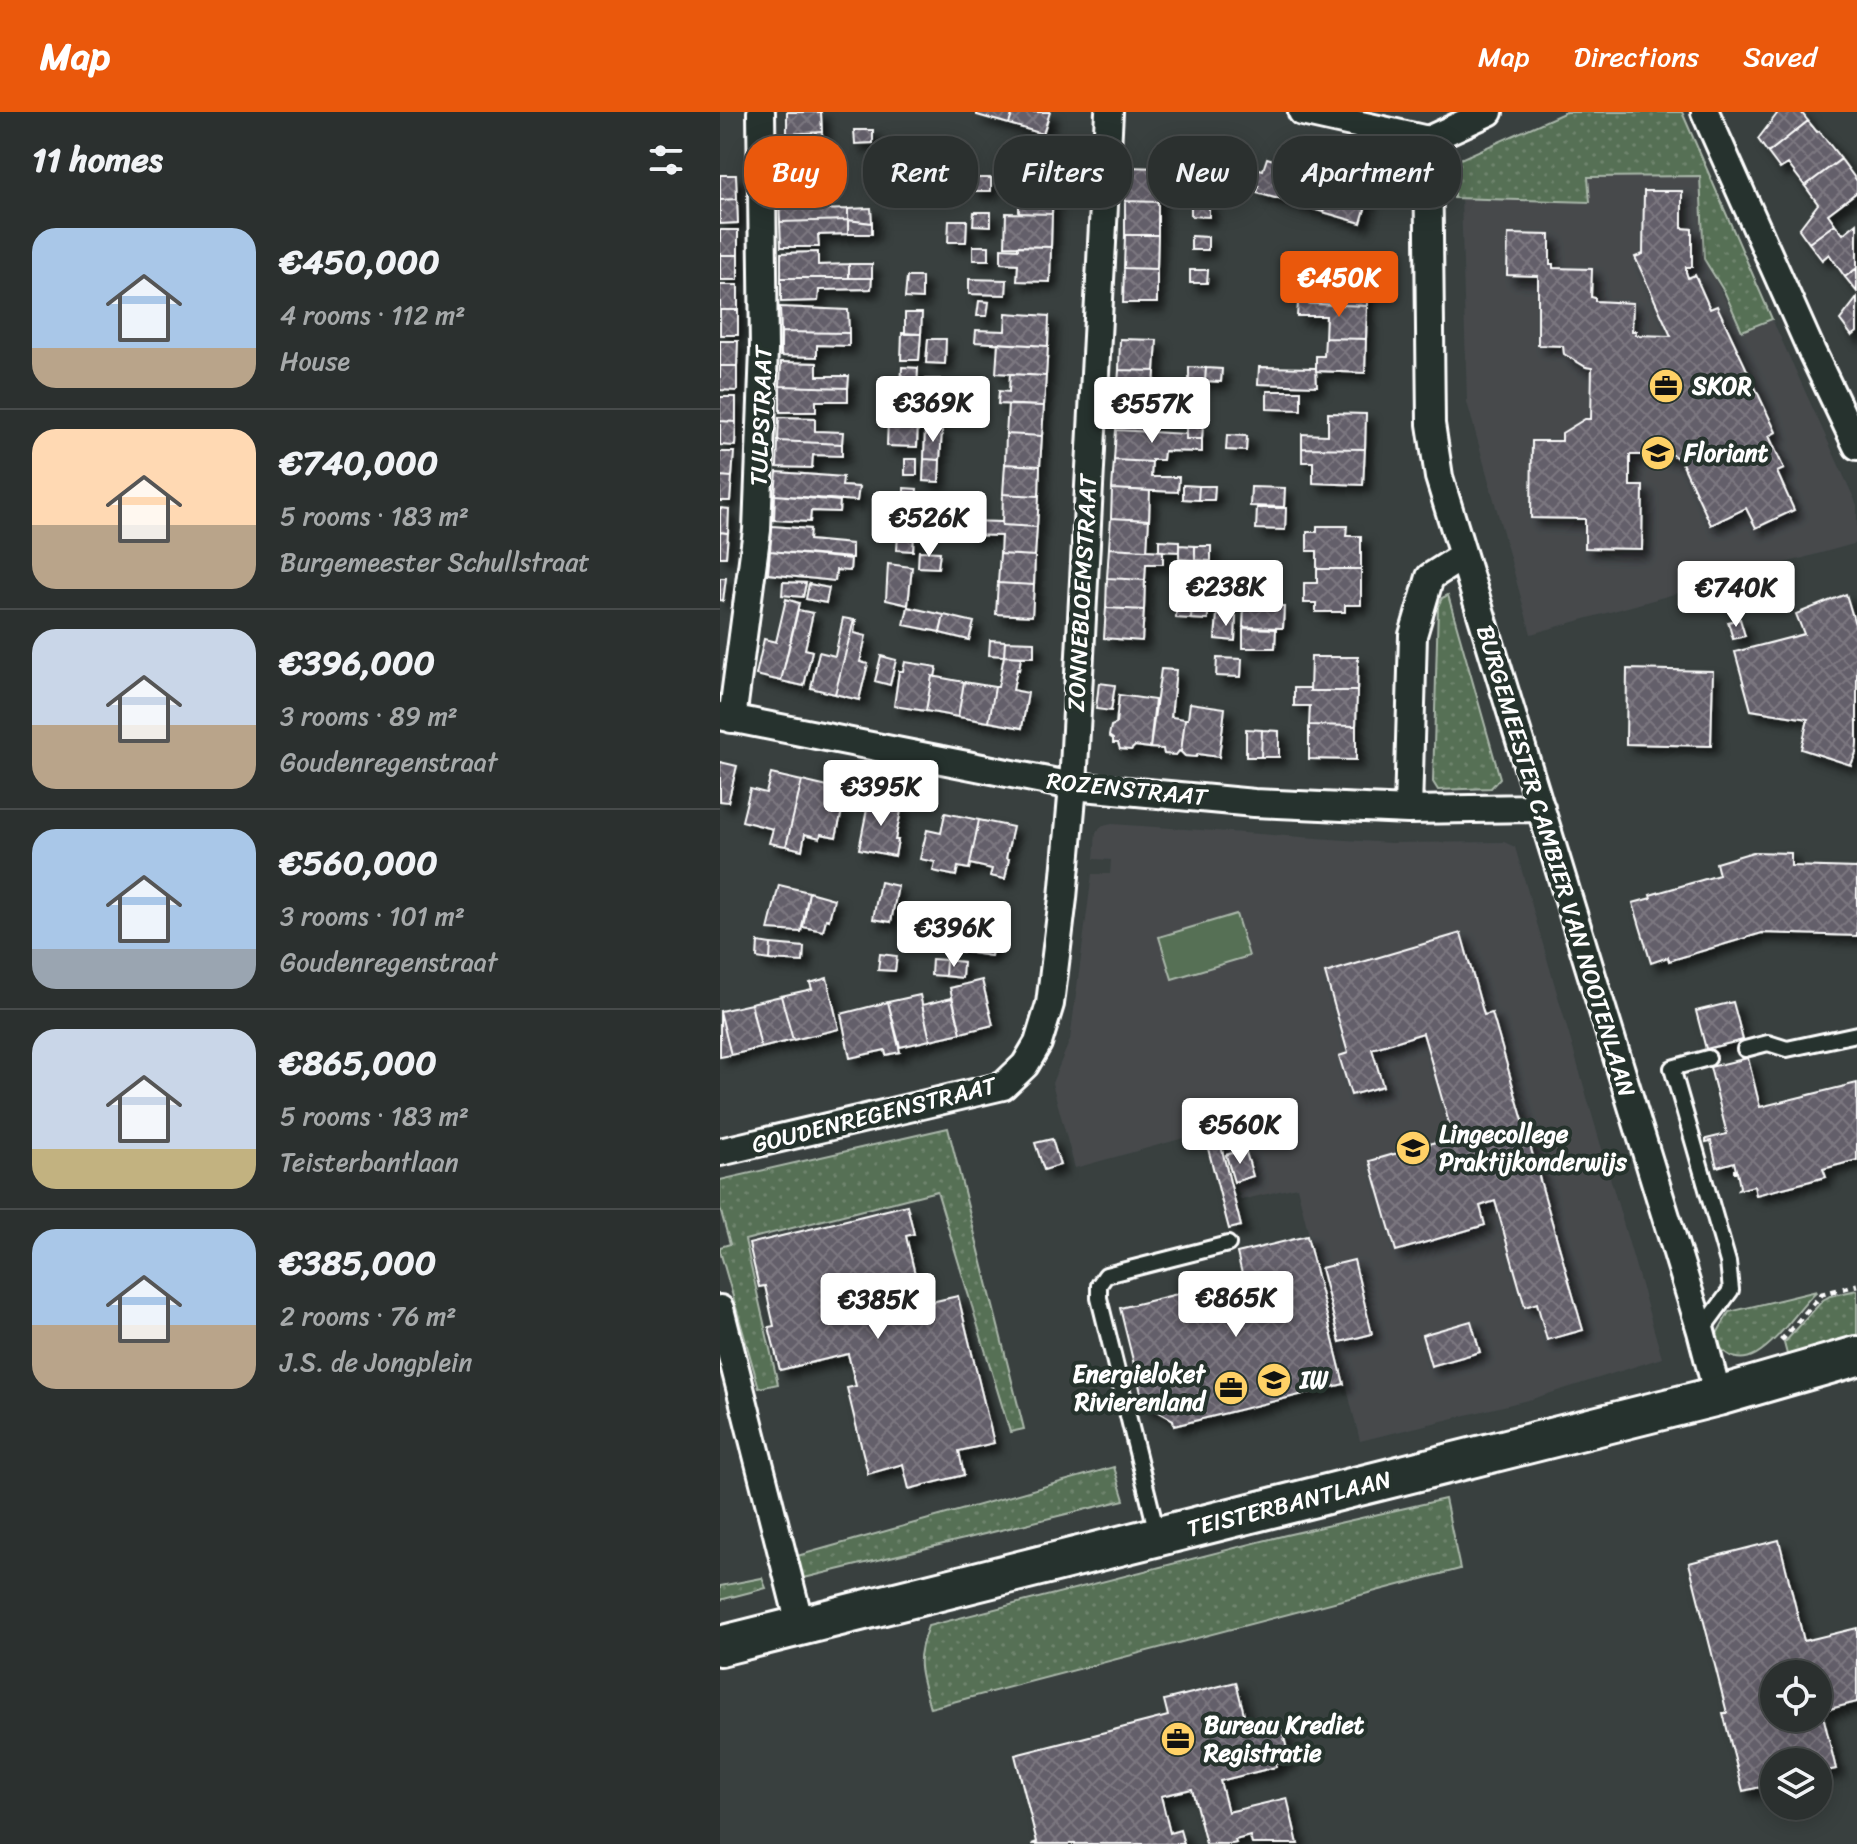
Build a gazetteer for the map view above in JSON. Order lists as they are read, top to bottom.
{
  "streets": {
    "street": [
      "TULPSTRAAT",
      "ZONNEBLOEMSTRAAT",
      "ROZENSTRAAT",
      "BURGEMEESTER CAMBIER VAN NOOTENLAAN",
      "GOUDENREGENSTRAAT",
      "TEISTERBANTLAAN"
    ]
  },
  "crossings": [
    ["TULPSTRAAT", "ROZENSTRAAT"],
    ["ZONNEBLOEMSTRAAT", "ROZENSTRAAT"],
    ["ZONNEBLOEMSTRAAT", "GOUDENREGENSTRAAT"],
    ["ROZENSTRAAT", "BURGEMEESTER CAMBIER VAN NOOTENLAAN"],
    ["ROZENSTRAAT", "GOUDENREGENSTRAAT"],
    ["BURGEMEESTER CAMBIER VAN NOOTENLAAN", "TEISTERBANTLAAN"]
  ],
  "places": {
    "office": ["SKOR", "Energieloket Rivierenland", "Bureau Krediet Registratie"],
    "school or university": ["Floriant", "Lingecollege Praktijkonderwijs", "IW"]
  },
  "page": {
    "header": "Map",
    "nav": ["Map", "Directions", "Saved"],
    "heading": "11 homes",
    "chip": [
      "Buy",
      "Rent",
      "Filters",
      "New",
      "Apartment"
    ],
    "list": [
      {
        "name": "€450,000",
        "note": "4 rooms · 112 m² · House"
      },
      {
        "name": "€740,000",
        "note": "5 rooms · 183 m² · Burgemeester Schullstraat"
      },
      {
        "name": "€396,000",
        "note": "3 rooms · 89 m² · Goudenregenstraat"
      },
      {
        "name": "€560,000",
        "note": "3 rooms · 101 m² · Goudenregenstraat"
      },
      {
        "name": "€865,000",
        "note": "5 rooms · 183 m² · Teisterbantlaan"
      },
      {
        "name": "€385,000",
        "note": "2 rooms · 76 m² · J.S. de Jongplein"
      }
    ],
    "price": [
      "€450K",
      "€369K",
      "€557K",
      "€526K",
      "€238K",
      "€740K",
      "€395K",
      "€396K",
      "€560K",
      "€865K",
      "€385K"
    ]
  }
}
